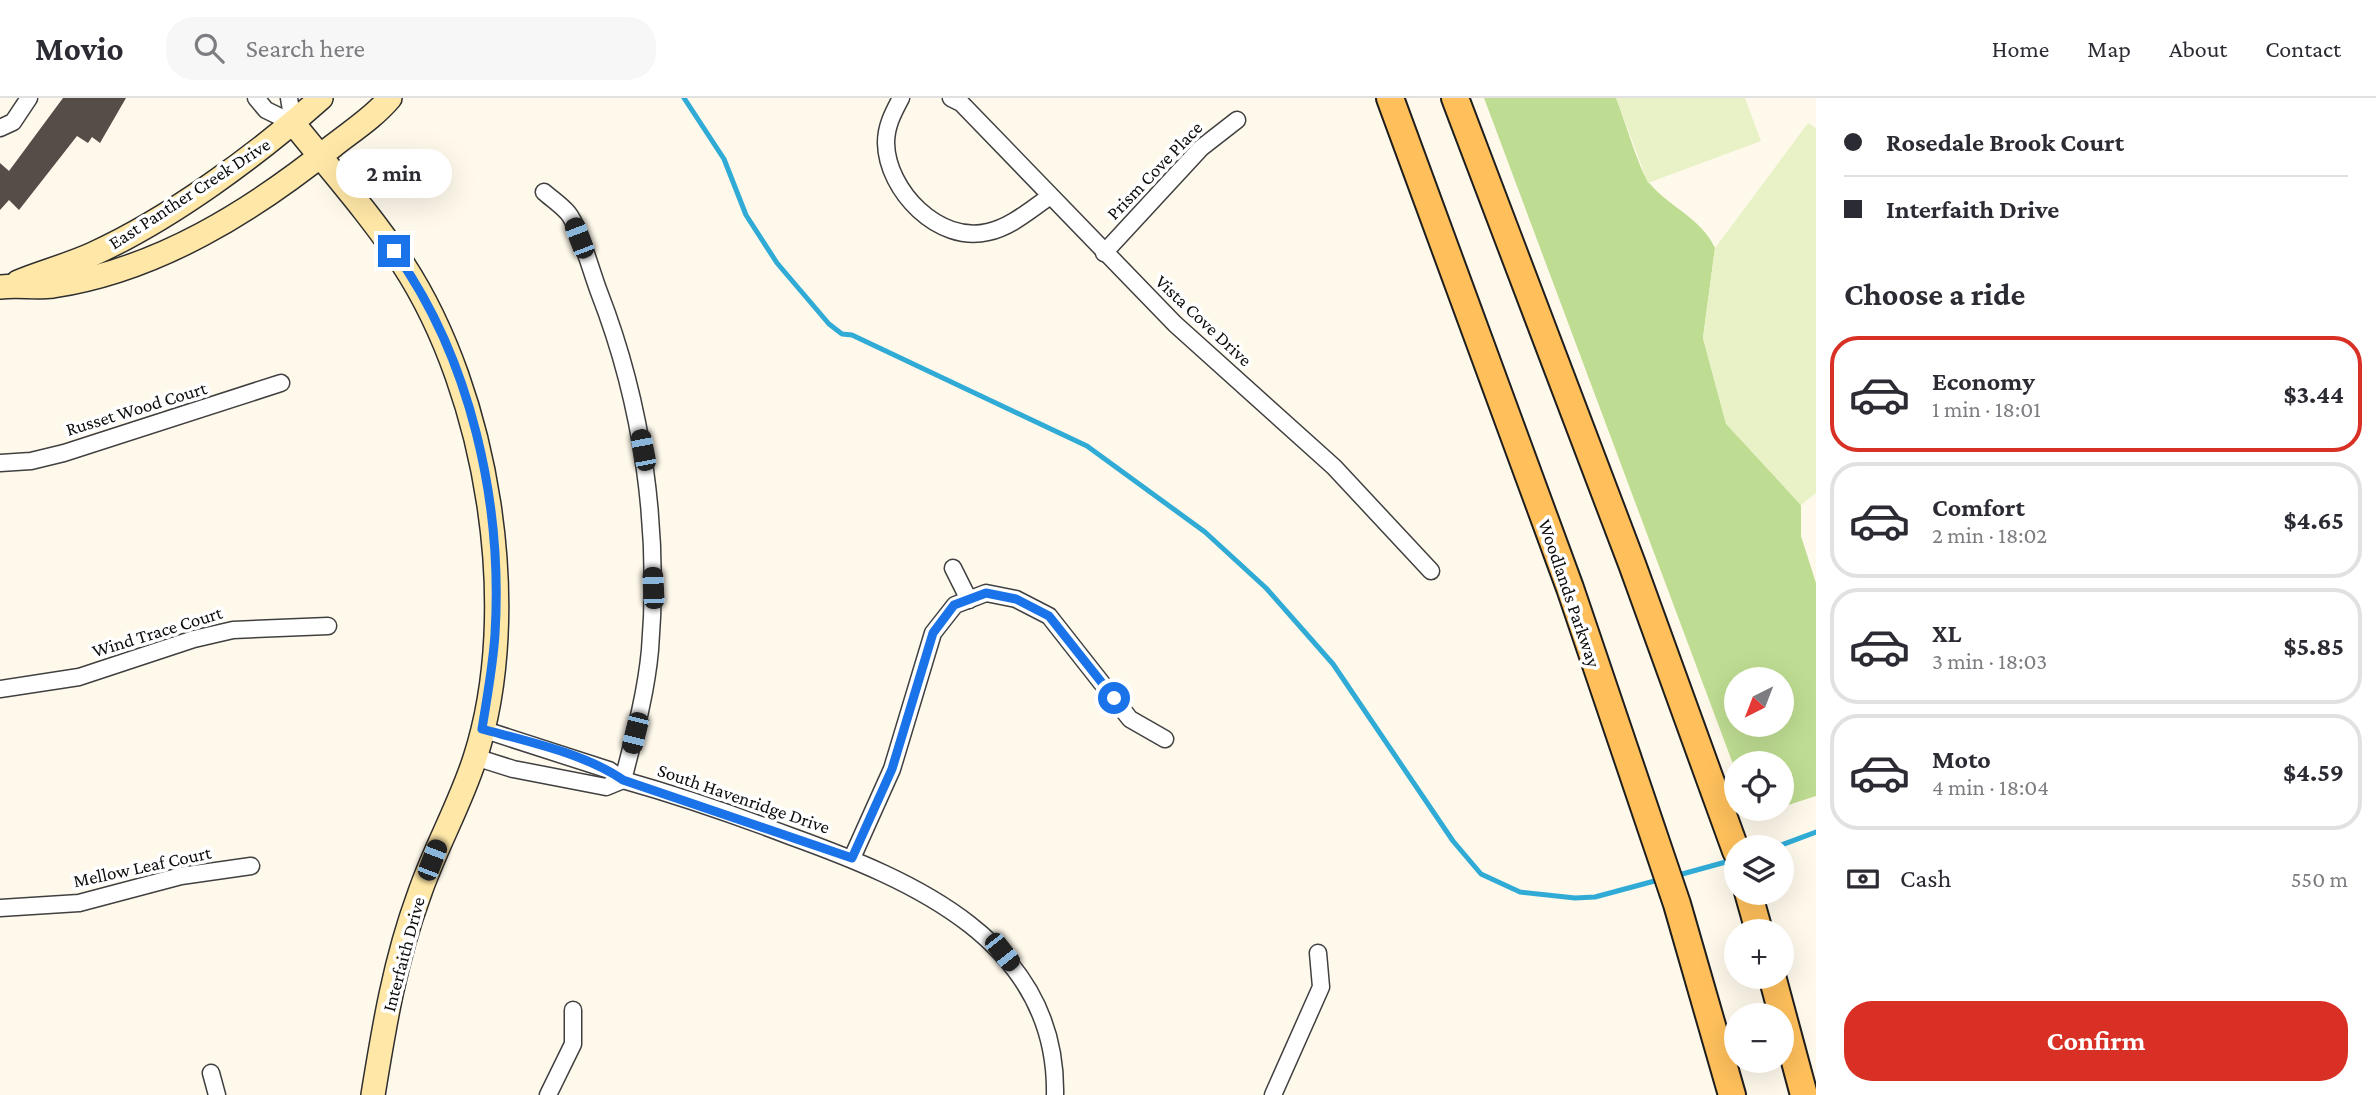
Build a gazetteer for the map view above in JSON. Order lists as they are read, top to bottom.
{
  "streets": {
    "main road": ["Woodlands Parkway"],
    "street": [
      "Prism Cove Place",
      "East Panther Creek Drive",
      "Vista Cove Drive",
      "Russet Wood Court",
      "Wind Trace Court",
      "South Havenridge Drive",
      "Mellow Leaf Court",
      "Interfaith Drive"
    ]
  },
  "crossings": [
    ["Prism Cove Place", "Vista Cove Drive"],
    ["East Panther Creek Drive", "Interfaith Drive"],
    ["South Havenridge Drive", "Interfaith Drive"]
  ],
  "north": "bottom left",
  "page": {
    "header": "Movio",
    "search": "Search here",
    "nav": [
      "Home",
      "Map",
      "About",
      "Contact"
    ],
    "banner": ["Rosedale Brook Court", "Interfaith Drive"],
    "bubble": "2 min",
    "heading": "Choose a ride",
    "list": [
      {
        "name": "Economy",
        "note": "1 min · 18:01",
        "value": "$3.44"
      },
      {
        "name": "Comfort",
        "note": "2 min · 18:02",
        "value": "$4.65"
      },
      {
        "name": "XL",
        "note": "3 min · 18:03",
        "value": "$5.85"
      },
      {
        "name": "Moto",
        "note": "4 min · 18:04",
        "value": "$4.59"
      }
    ],
    "map_buttons": ["+", "−"],
    "pay": ["Cash", "550 m"],
    "buttons": "Confirm"
  }
}
